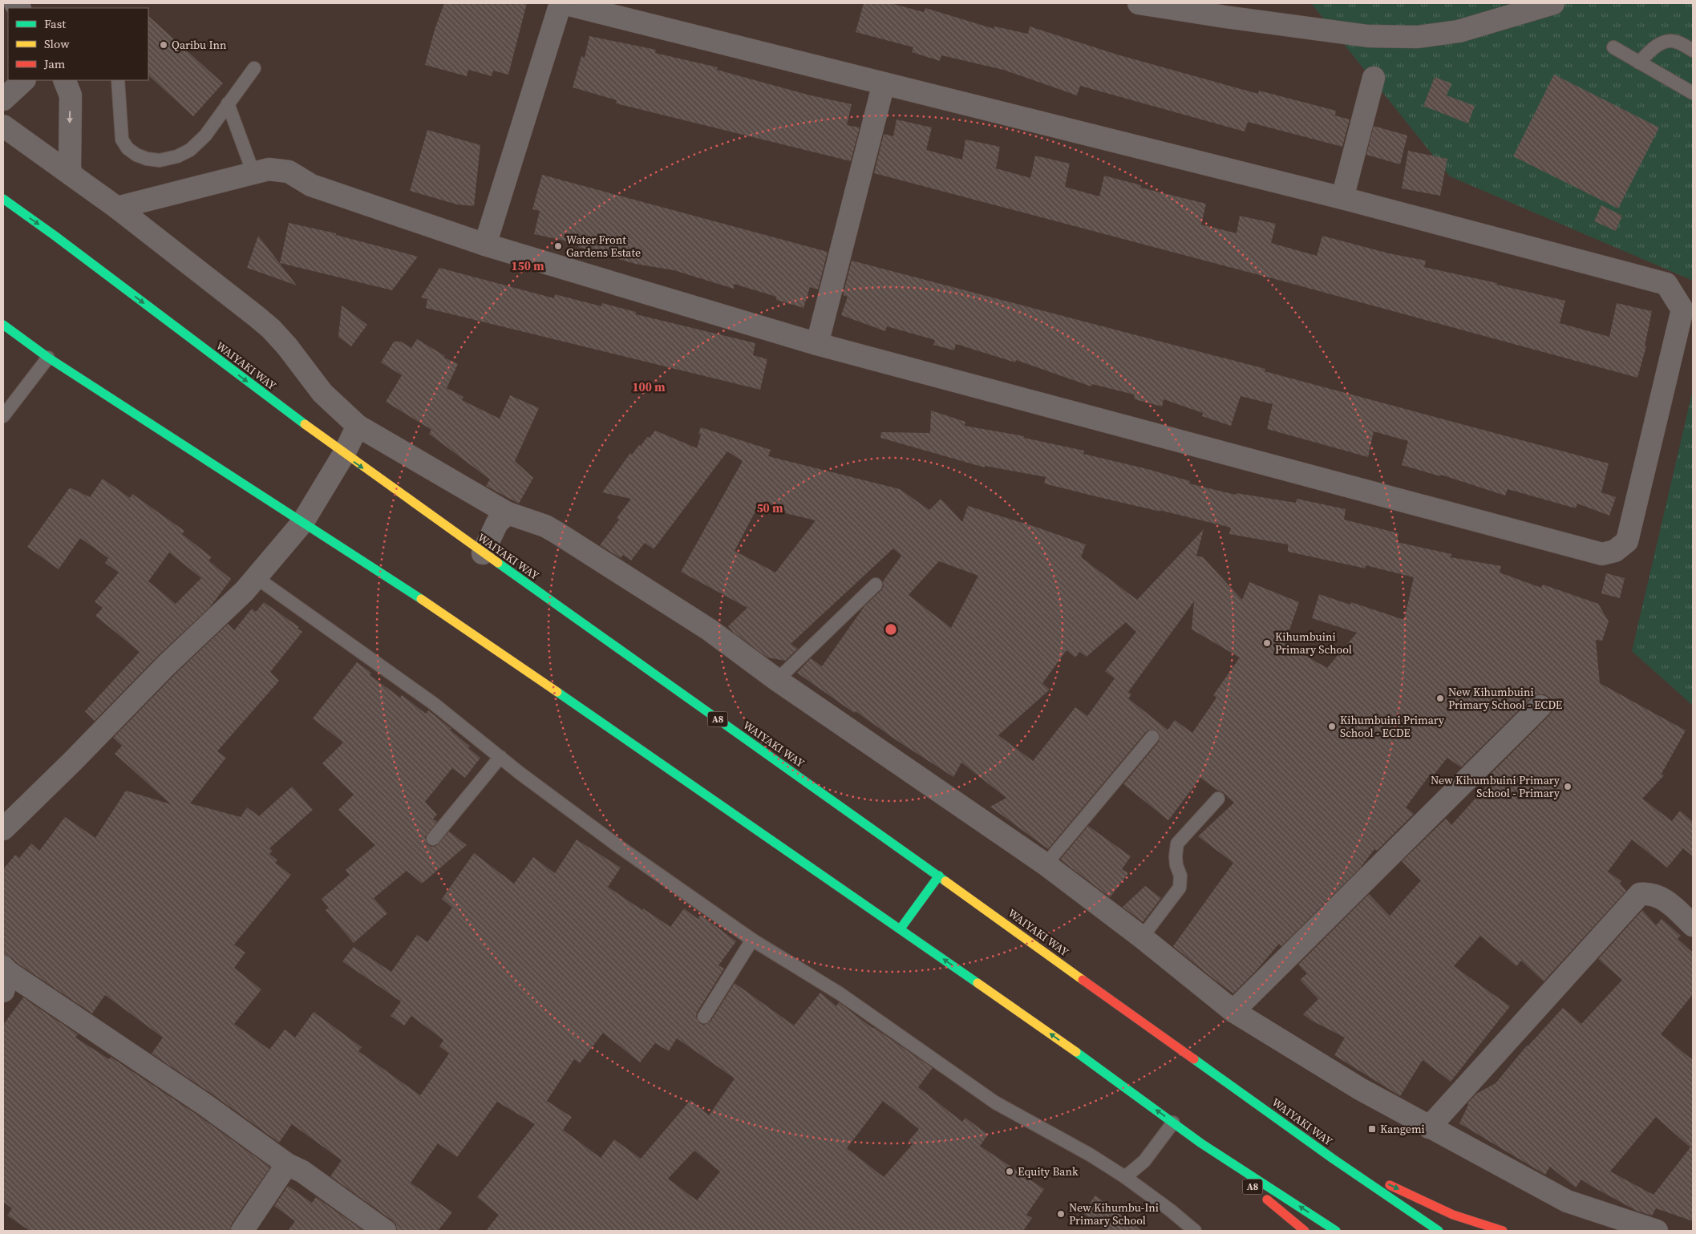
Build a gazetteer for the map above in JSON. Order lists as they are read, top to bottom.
{
  "streets": {
    "highway": ["WAIYAKI WAY", "A8"]
  },
  "places": {
    "other": [
      "Qaribu Inn",
      "Water Front Gardens Estate",
      "Kihumbuini Primary School",
      "New Kihumbuini Primary School - ECDE",
      "Kihumbuini Primary School - ECDE",
      "New Kihumbuini Primary School - Primary",
      "Equity Bank",
      "New Kihumbu-Ini Primary School"
    ],
    "transit": ["Kangemi"]
  },
  "legend": ["Fast", "Slow", "Jam"],
  "rings": ["150 m", "100 m", "50 m"]
}
